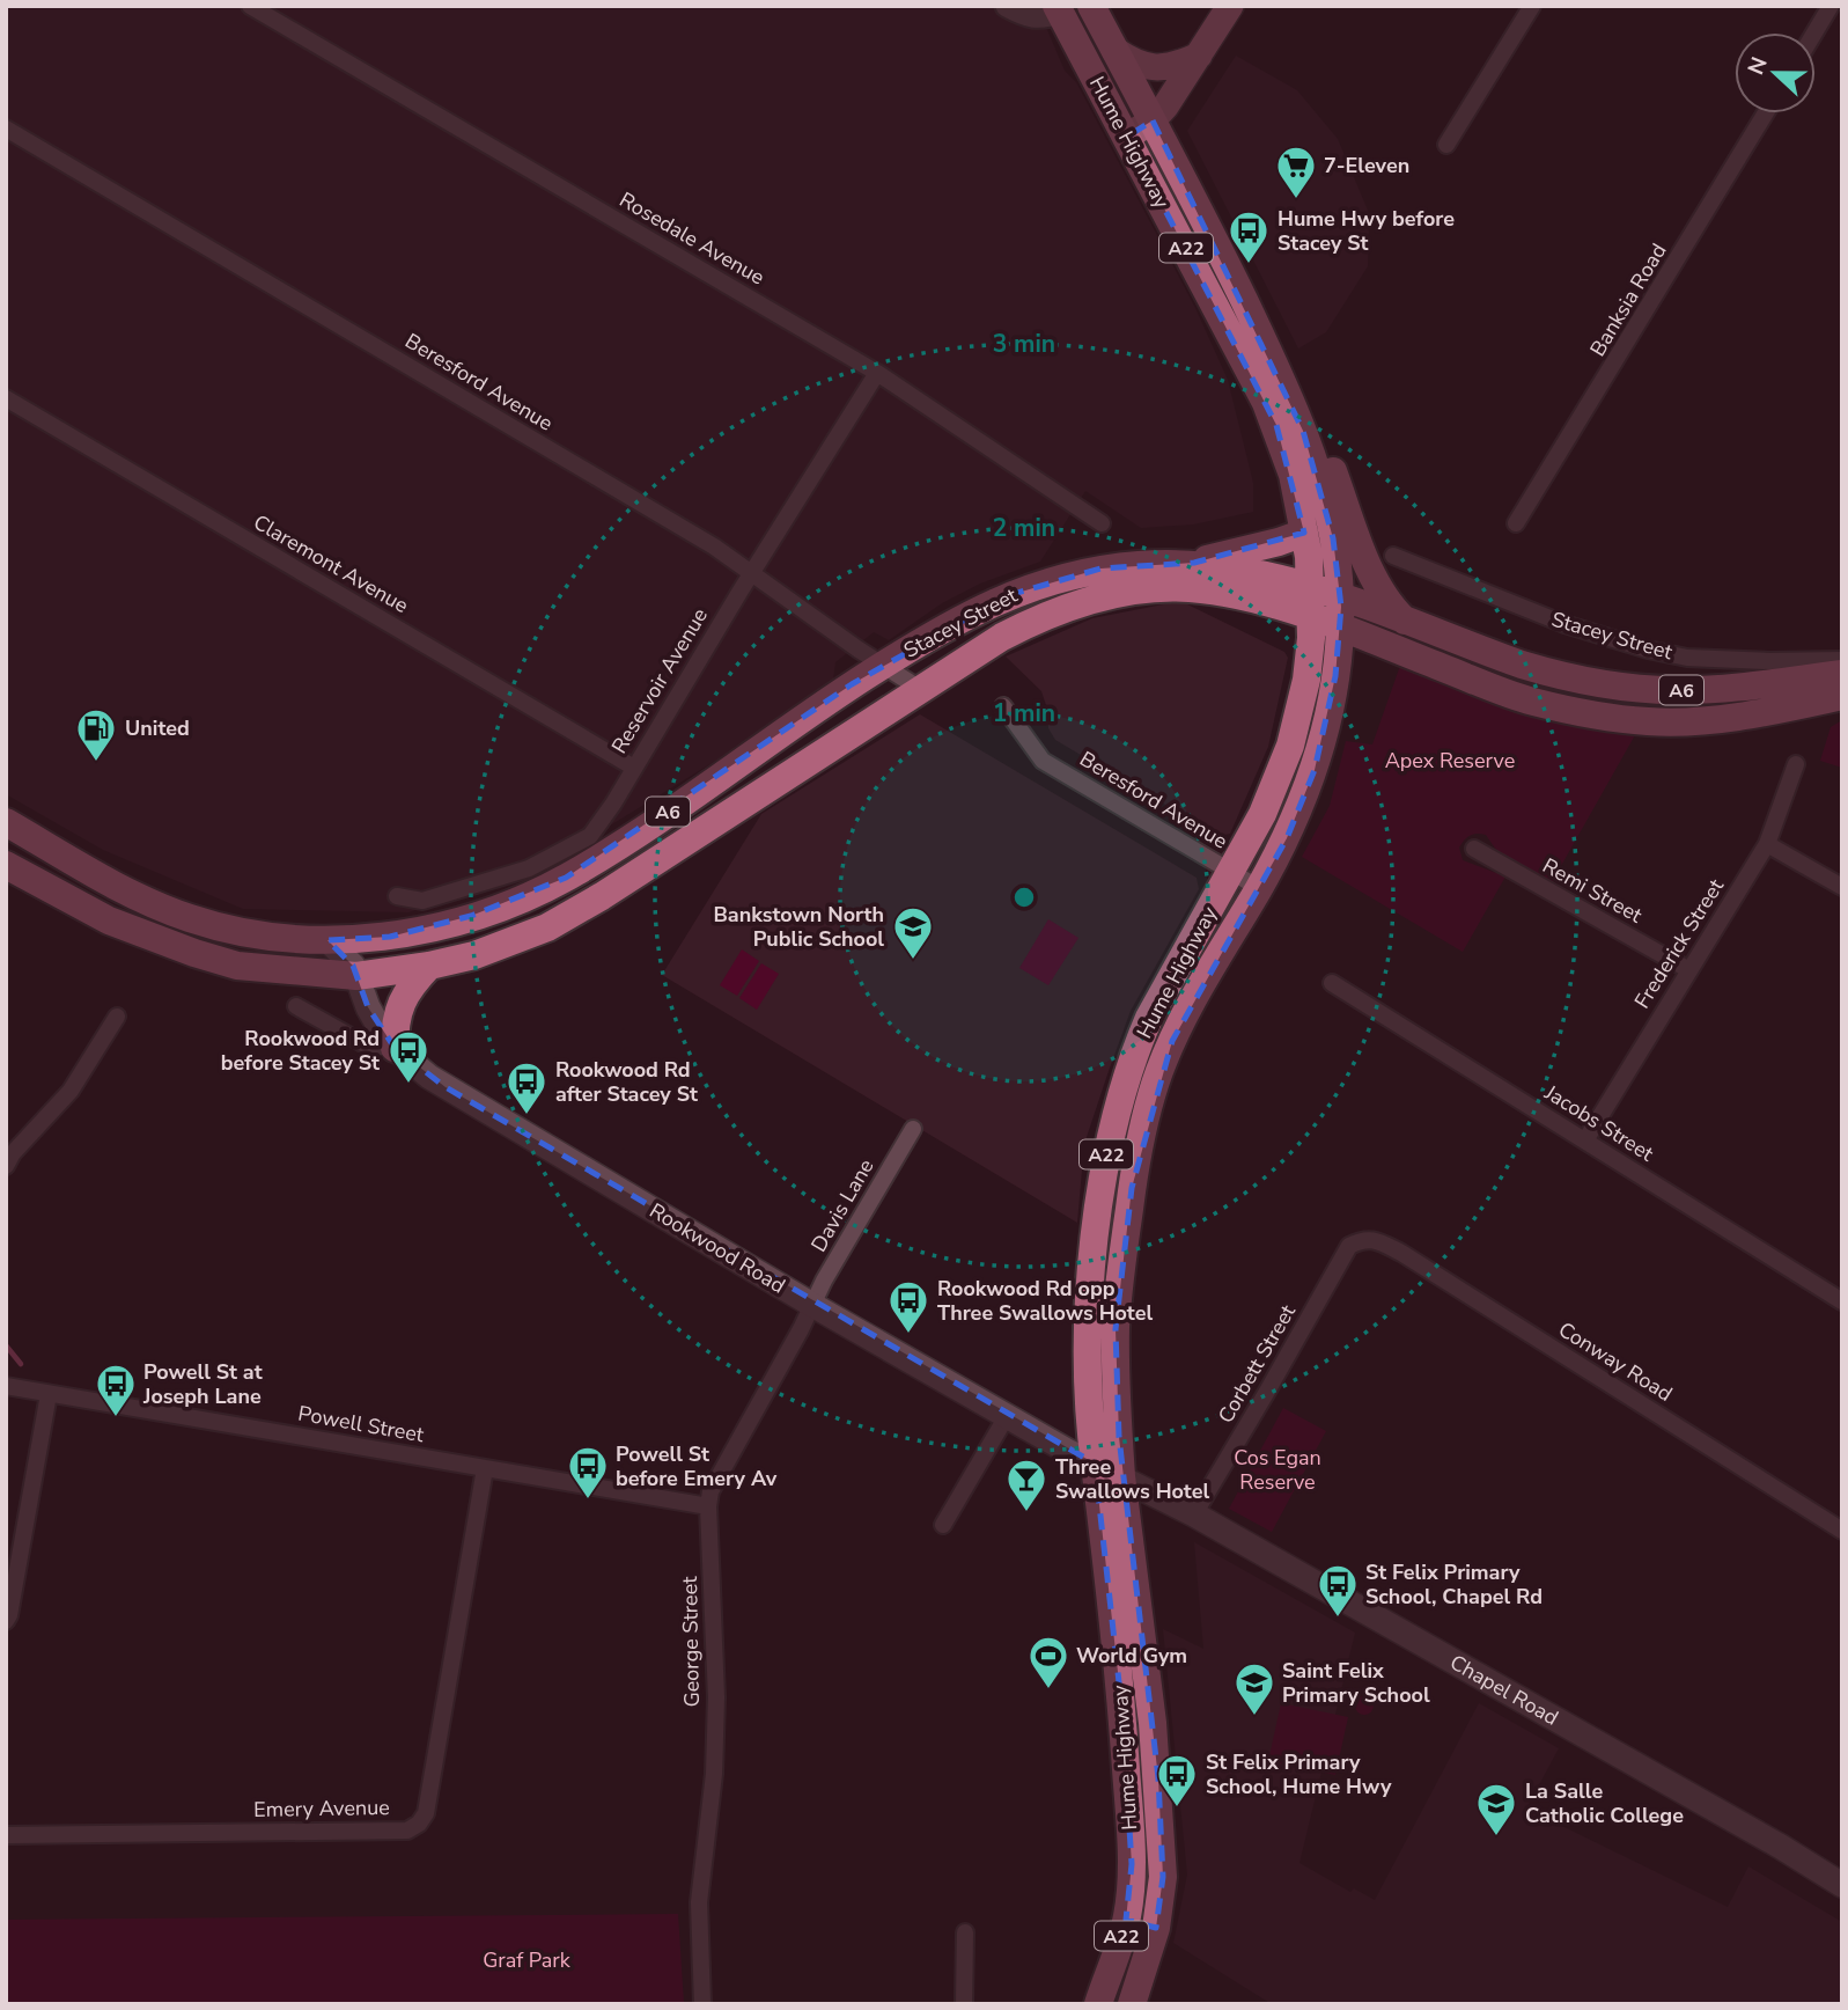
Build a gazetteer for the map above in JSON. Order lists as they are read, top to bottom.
{
  "streets": {
    "highway": [
      "Hume Highway",
      "A22",
      "Stacey Street",
      "A6"
    ],
    "main road": ["Rookwood Road", "Chapel Road"],
    "street": [
      "Rosedale Avenue",
      "Banksia Road",
      "Beresford Avenue",
      "Claremont Avenue",
      "Reservoir Avenue",
      "Remi Street",
      "Frederick Street",
      "Jacobs Street",
      "Davis Lane",
      "Conway Road",
      "Corbett Street",
      "Powell Street",
      "George Street",
      "Emery Avenue"
    ]
  },
  "crossings": [
    ["Hume Highway", "Beresford Avenue"],
    ["Hume Highway", "Stacey Street"],
    ["Hume Highway", "Rookwood Road"],
    ["Hume Highway", "Chapel Road"],
    ["Rosedale Avenue", "Reservoir Avenue"],
    ["Beresford Avenue", "Stacey Street"],
    ["Beresford Avenue", "Reservoir Avenue"],
    ["Claremont Avenue", "Reservoir Avenue"],
    ["Stacey Street", "A6"],
    ["Stacey Street", "Rookwood Road"],
    ["A6", "Rookwood Road"],
    ["Remi Street", "Frederick Street"],
    ["Frederick Street", "Jacobs Street"],
    ["Davis Lane", "Rookwood Road"],
    ["Davis Lane", "George Street"],
    ["Rookwood Road", "George Street"],
    ["Rookwood Road", "Chapel Road"],
    ["Conway Road", "Corbett Street"],
    ["Corbett Street", "Chapel Road"],
    ["Powell Street", "George Street"],
    ["Powell Street", "Emery Avenue"]
  ],
  "parks": ["Apex Reserve", "Cos Egan Reserve", "Graf Park"],
  "places": {
    "supermarket": ["7-Eleven"],
    "bus stop": [
      "Hume Hwy before Stacey St",
      "Rookwood Rd before Stacey St",
      "Rookwood Rd after Stacey St",
      "Rookwood Rd opp Three Swallows Hotel",
      "Powell St at Joseph Lane",
      "Powell St before Emery Av",
      "St Felix Primary School, Chapel Rd",
      "St Felix Primary School, Hume Hwy"
    ],
    "fuel station": ["United"],
    "school or university": ["Bankstown North Public School", "Saint Felix Primary School", "La Salle Catholic College"],
    "bar": ["Three Swallows Hotel"],
    "sports": ["World Gym"]
  },
  "north": "left",
  "rings": ["3 min", "2 min", "1 min"]
}
